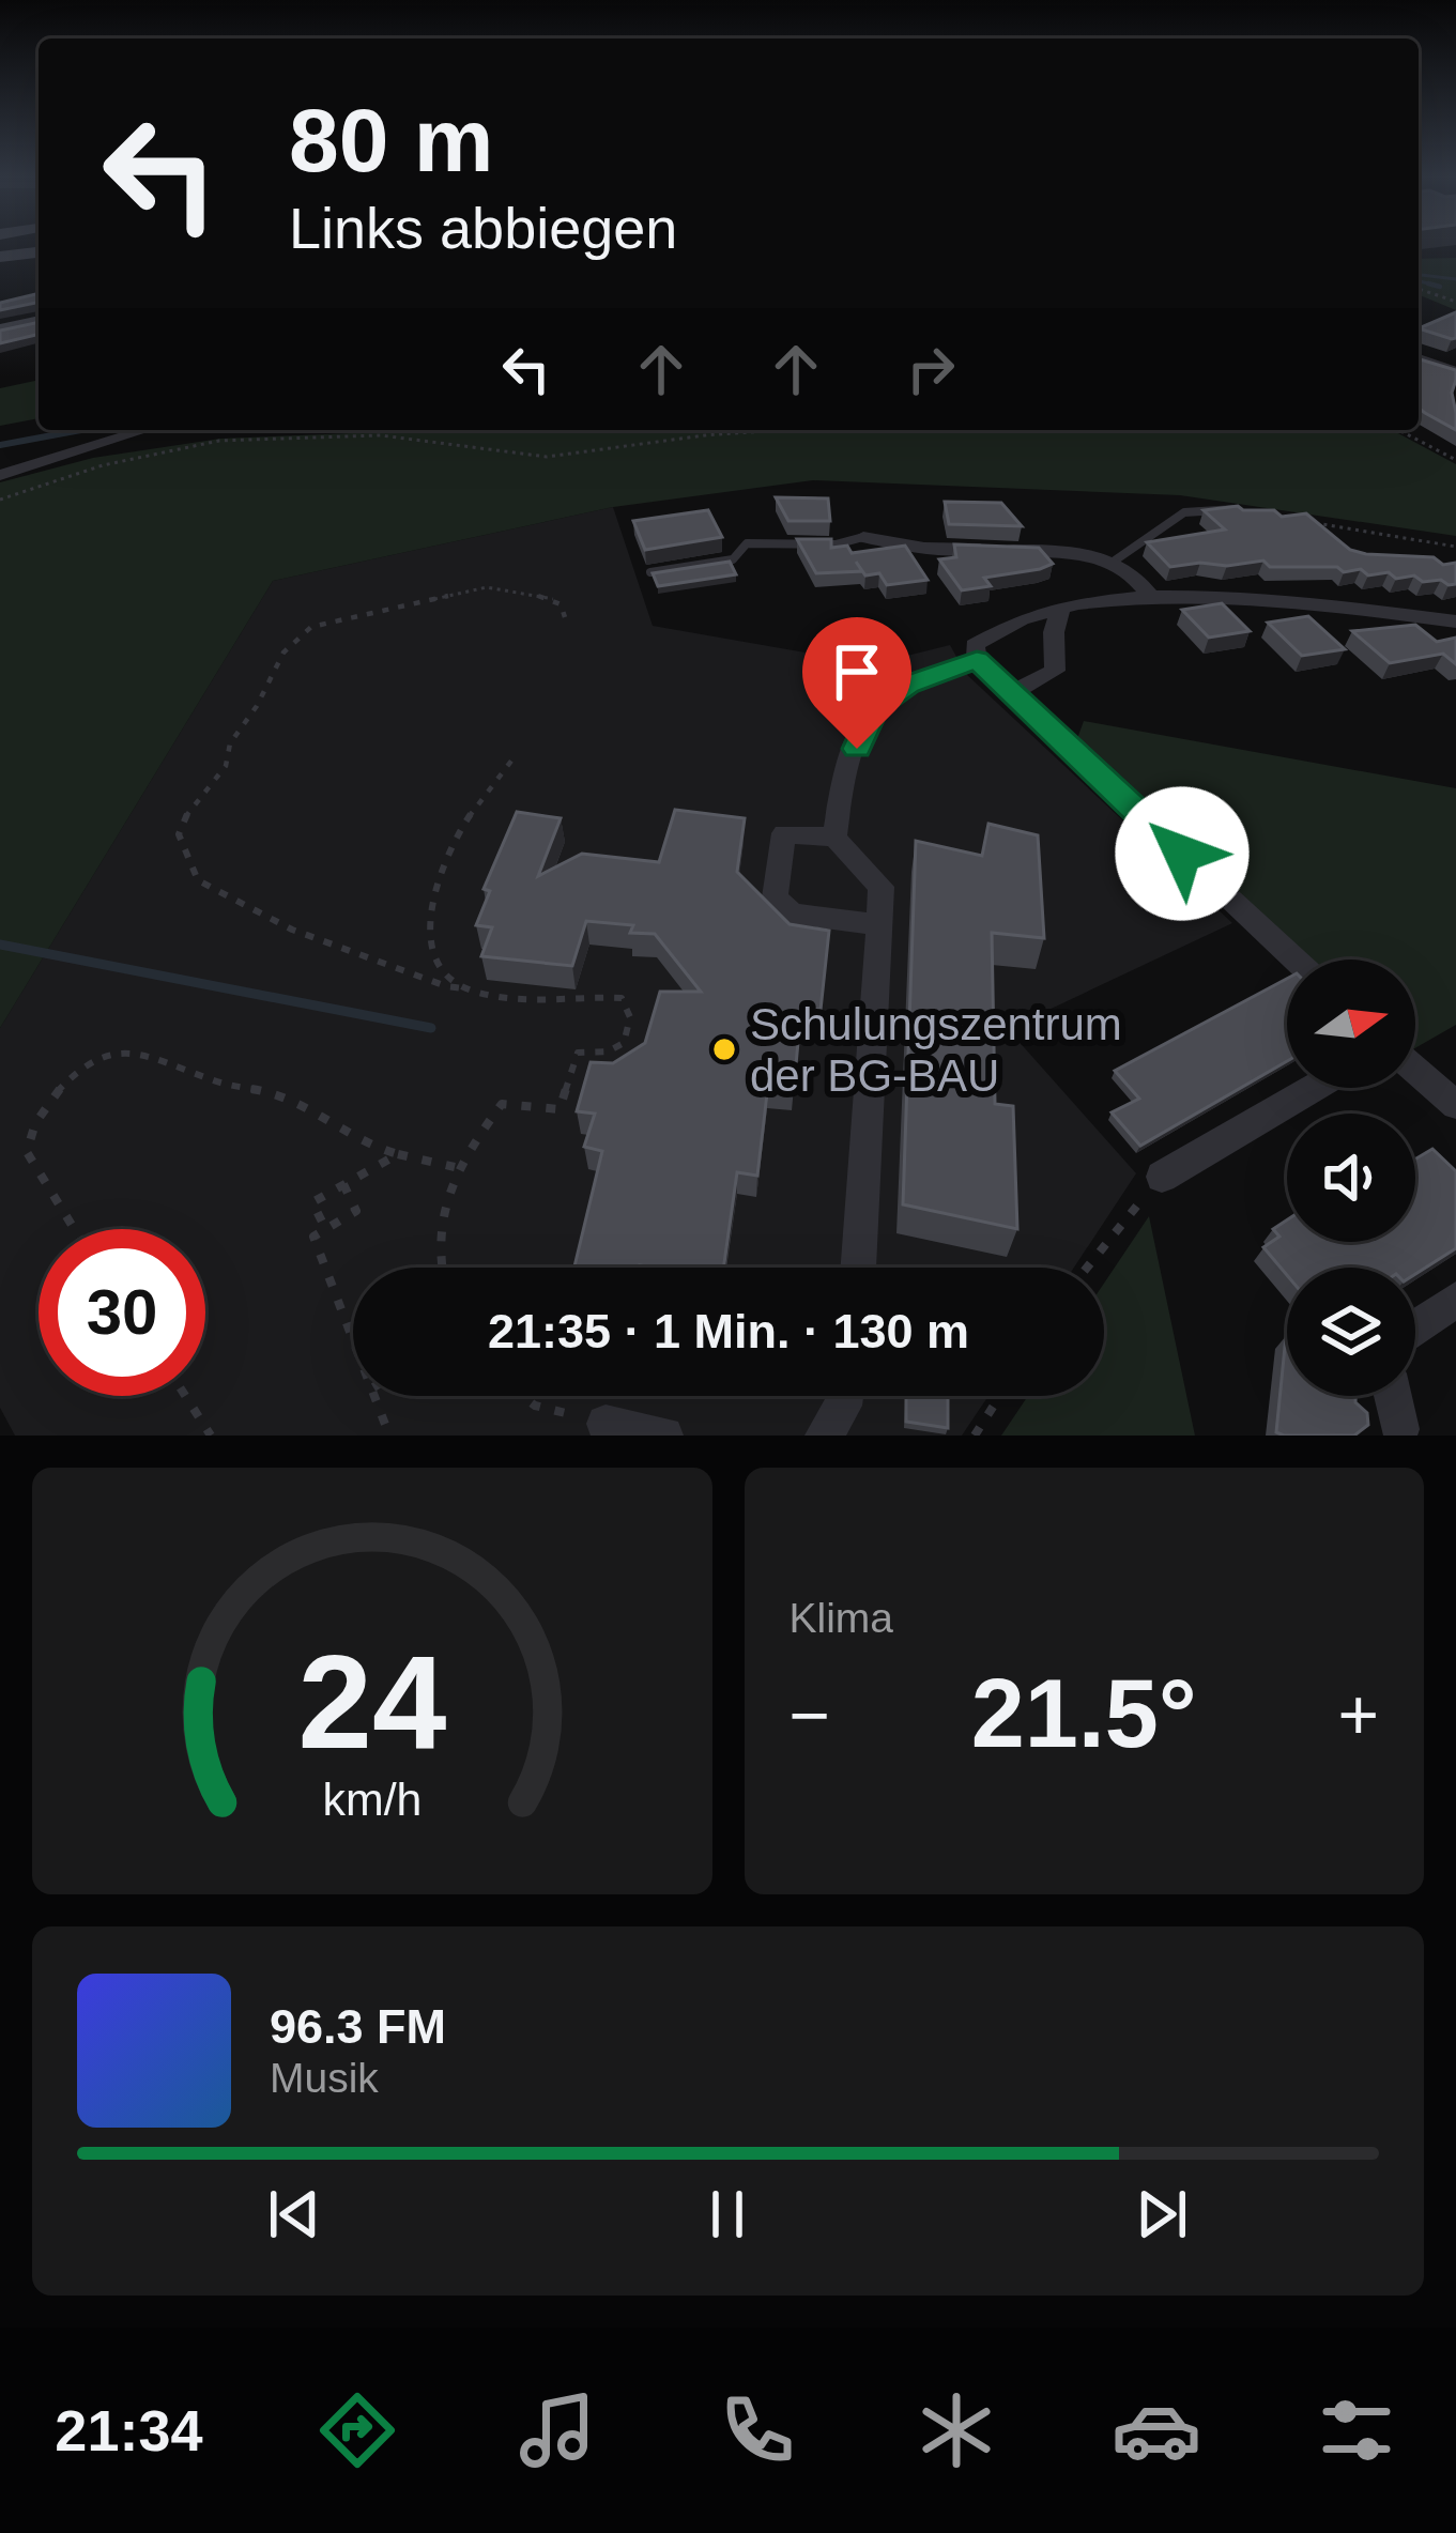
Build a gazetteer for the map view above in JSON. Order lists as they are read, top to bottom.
{
  "places": ["Schulungszentrum der BG-BAU"],
  "north": "right",
  "page": {
    "turn": ["80 m", "Links abbiegen"],
    "limit": "30",
    "trip": "21:35 · 1 Min. · 130 m",
    "tile": "Klima",
    "heat": ["−", "21.5°", "+"],
    "song": ["96.3 FM", "Musik"],
    "tabs": "21:34",
    "gauge": ["24", "km/h"]
  }
}
